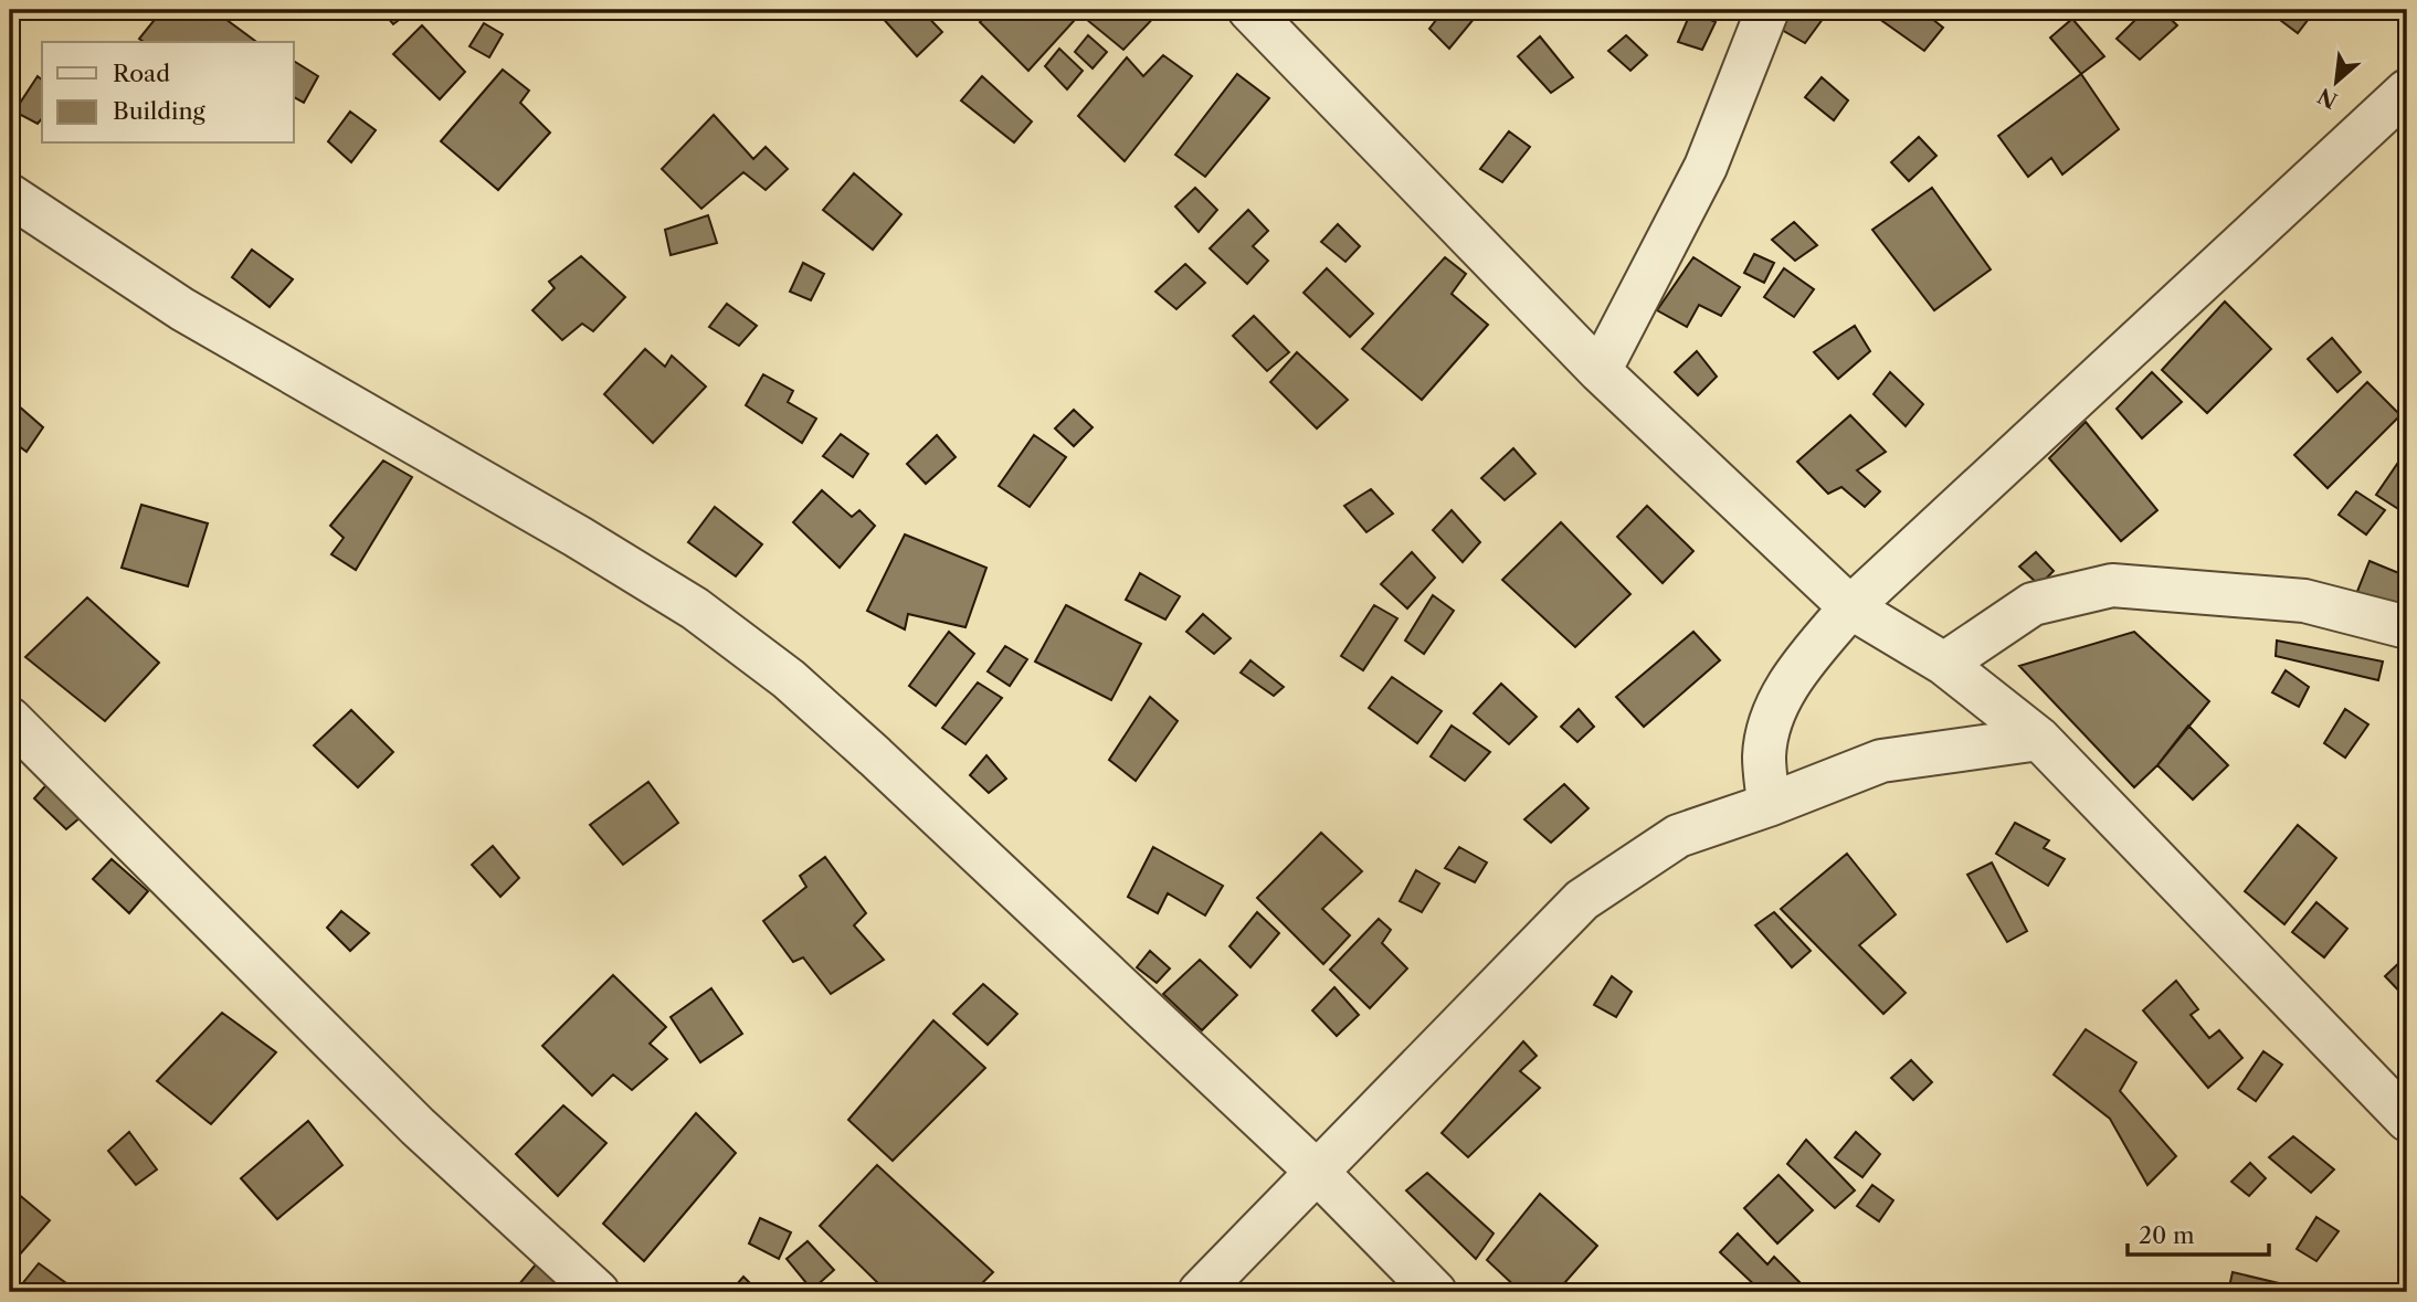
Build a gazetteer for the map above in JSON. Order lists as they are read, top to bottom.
{
  "legend": ["Road", "Building"],
  "scale_bar": "20 m",
  "north": "bottom left"
}
